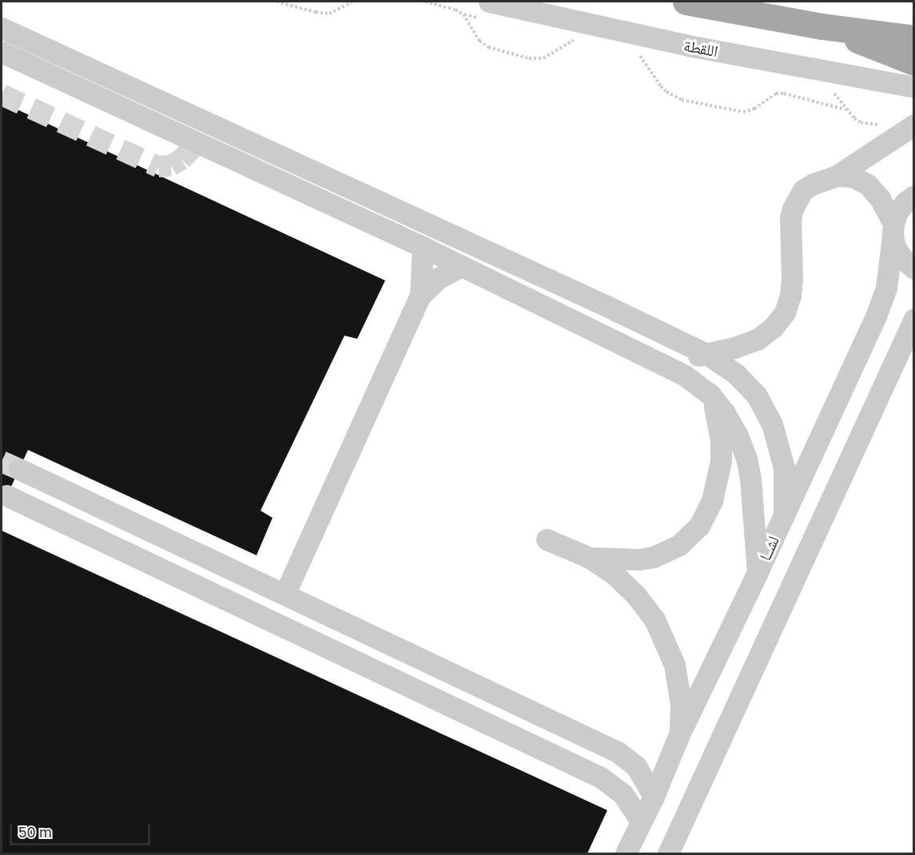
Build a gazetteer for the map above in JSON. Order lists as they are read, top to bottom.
{
  "streets": {
    "street": ["اللقطة", "لشــا"]
  },
  "scale_bar": "50 m"
}
